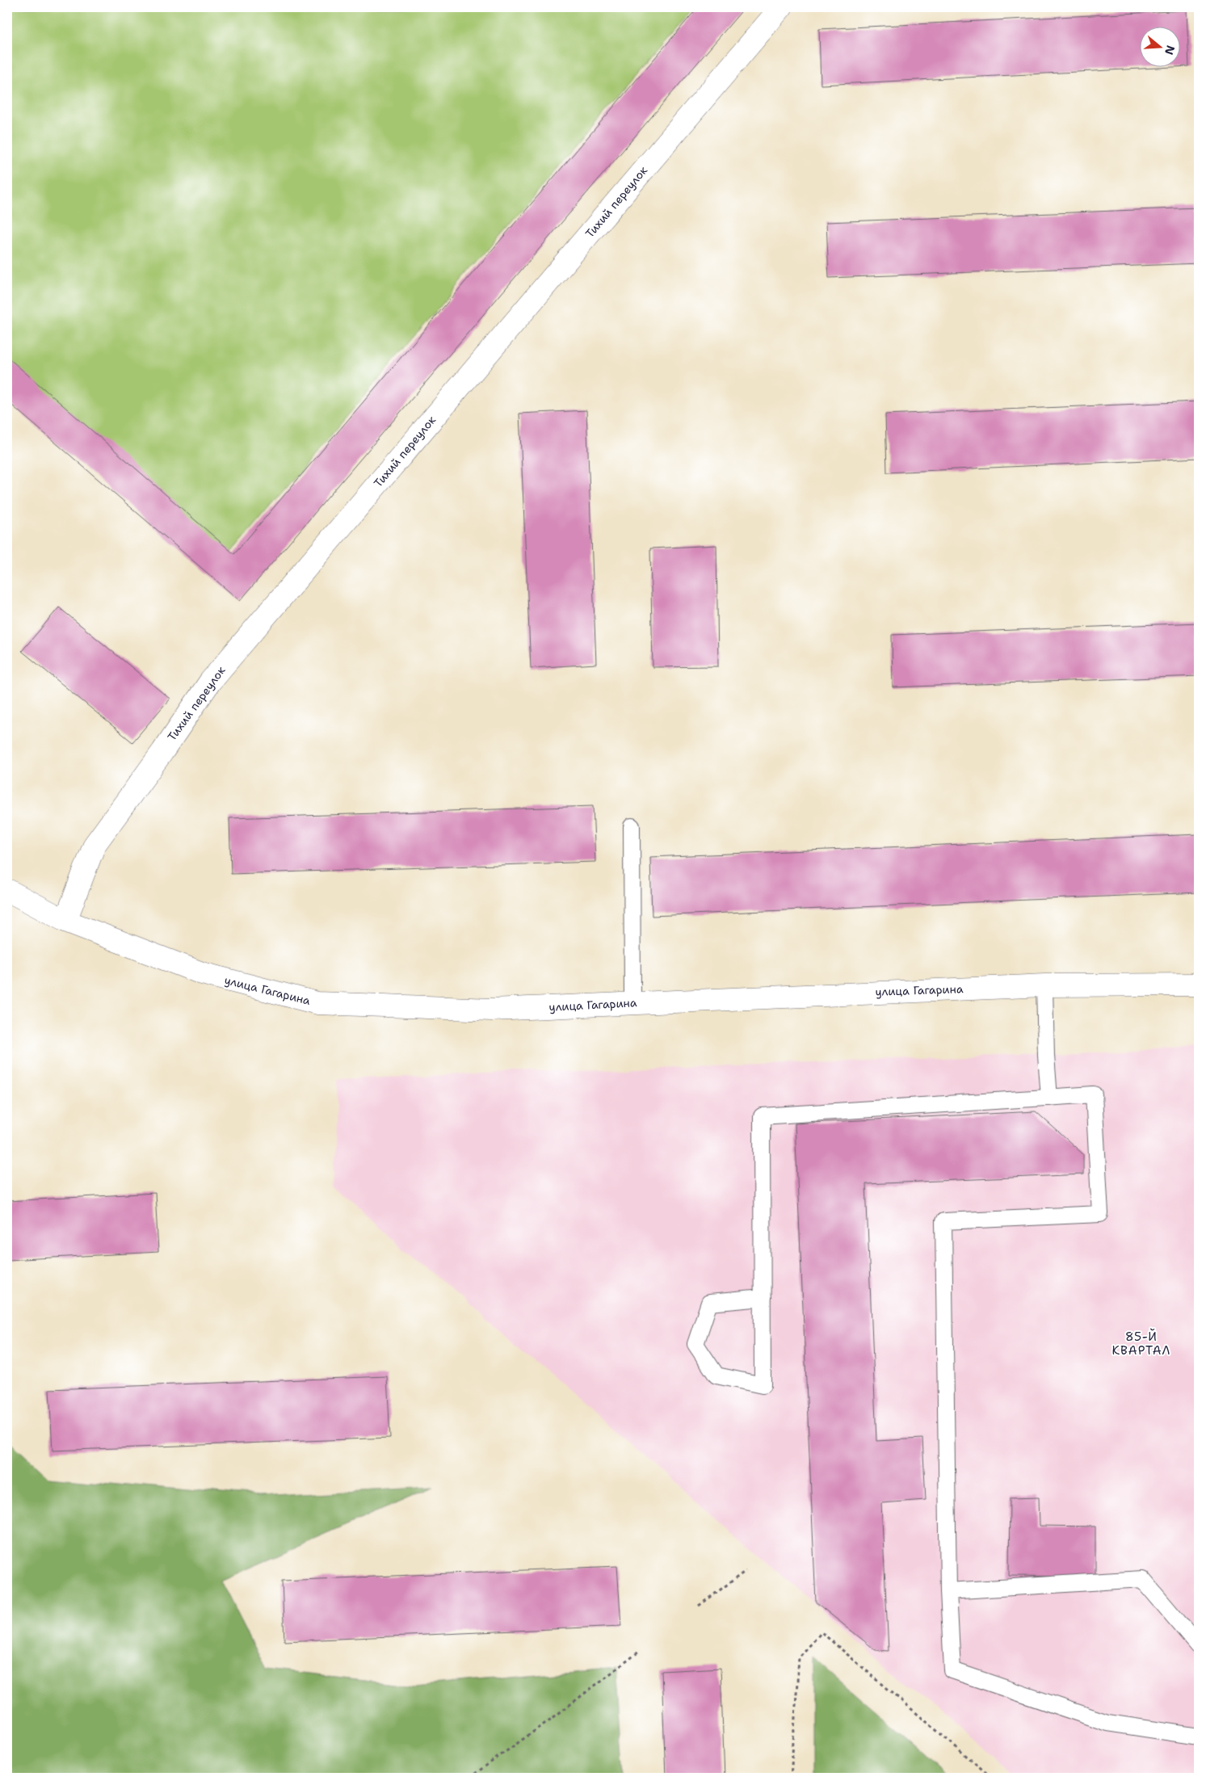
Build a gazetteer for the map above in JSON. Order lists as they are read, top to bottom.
{
  "streets": {
    "street": ["Тихий переулок", "улица Гагарина"]
  },
  "crossings": [
    ["Тихий переулок", "улица Гагарина"]
  ],
  "districts": ["85-Й КВАРТАЛ"],
  "north": "right"
}
